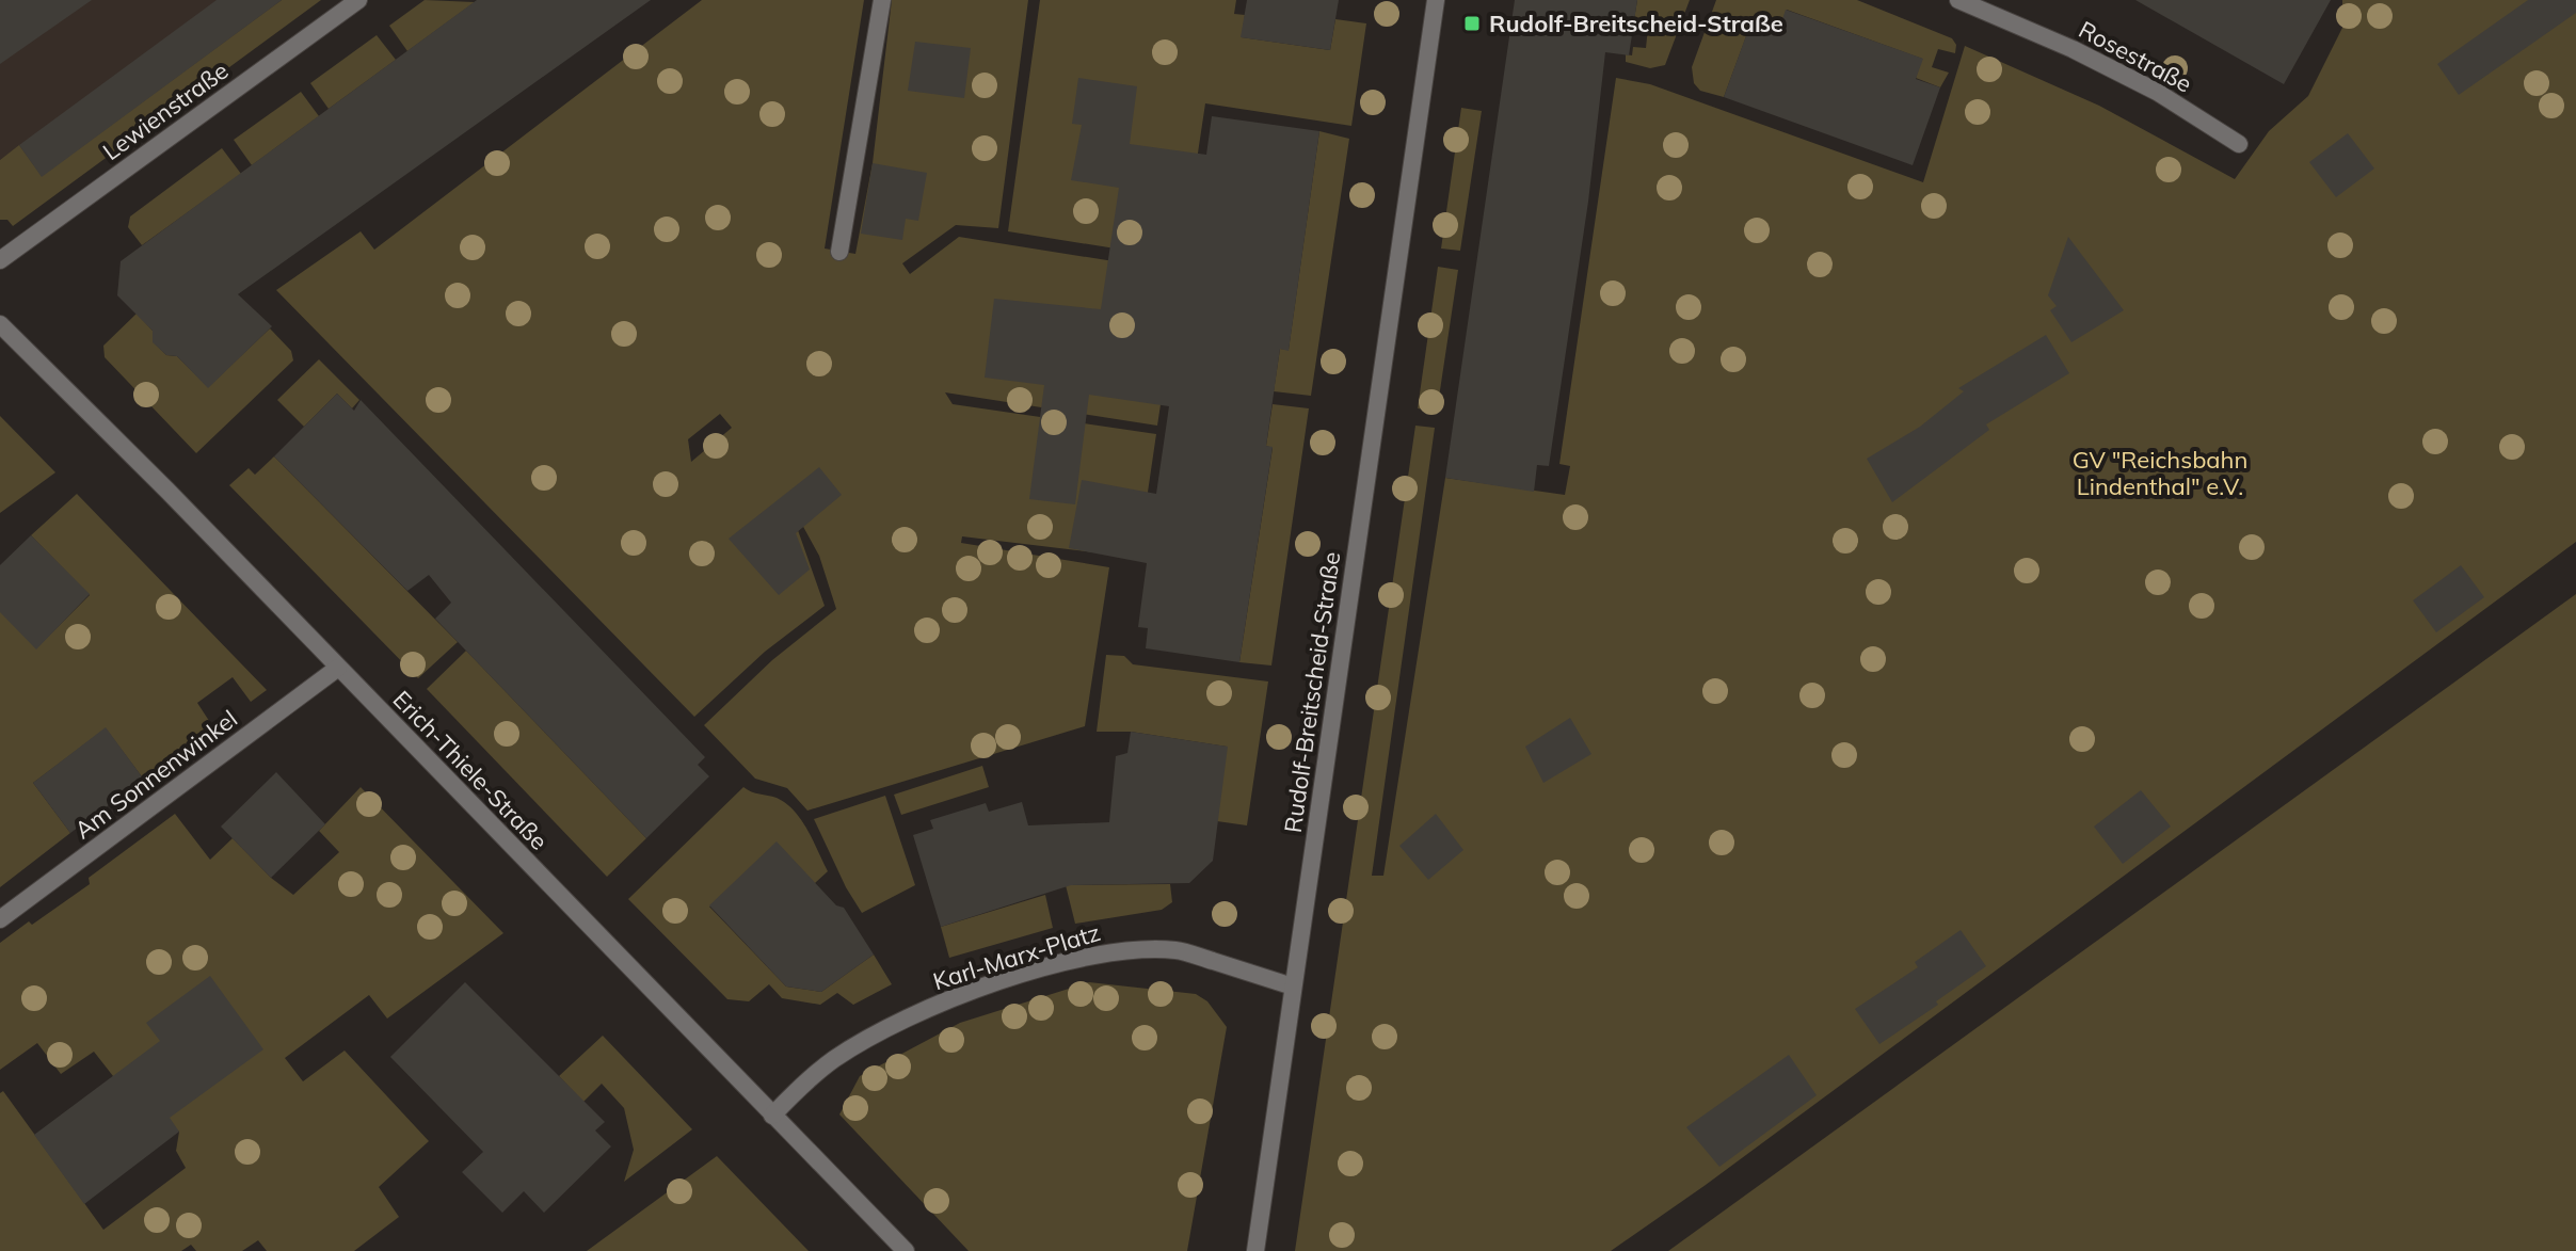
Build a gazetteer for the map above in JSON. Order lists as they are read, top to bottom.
{
  "streets": {
    "street": [
      "Rosestraße",
      "Lewienstraße",
      "Rudolf-Breitscheid-Straße",
      "Erich-Thiele-Straße",
      "Am Sonnenwinkel",
      "Karl-Marx-Platz"
    ]
  },
  "crossings": [
    ["Rudolf-Breitscheid-Straße", "Karl-Marx-Platz"],
    ["Erich-Thiele-Straße", "Am Sonnenwinkel"],
    ["Erich-Thiele-Straße", "Karl-Marx-Platz"]
  ],
  "parks": ["GV \"Reichsbahn Lindenthal\" e.V."],
  "places": {
    "transit": ["Rudolf-Breitscheid-Straße"]
  }
}
